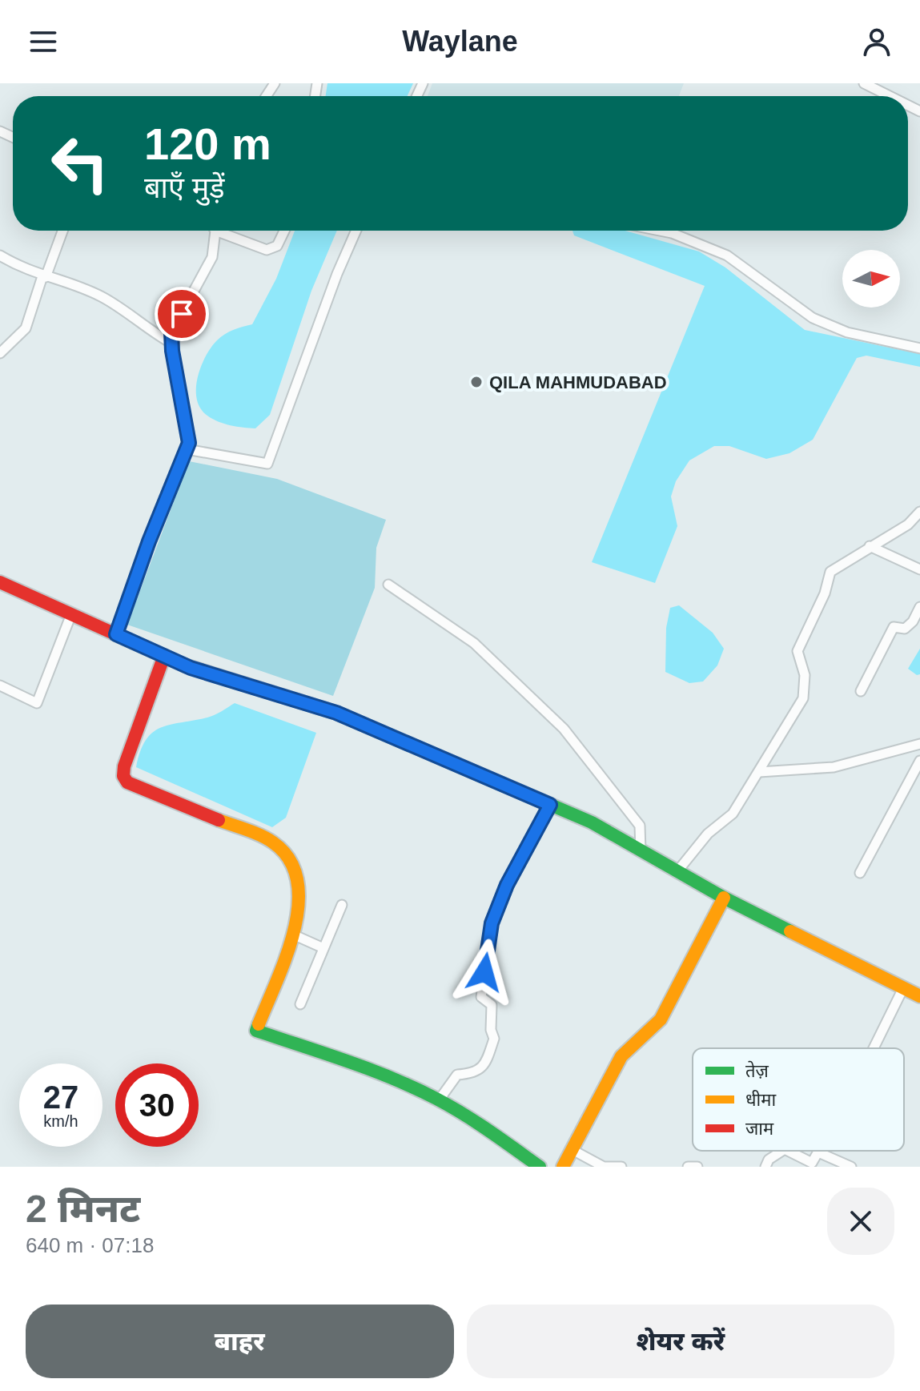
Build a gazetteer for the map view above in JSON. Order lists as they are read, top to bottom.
{
  "places": ["QILA MAHMUDABAD"],
  "legend": ["तेज़", "धीमा", "जाम"],
  "north": "right",
  "page": {
    "header": "Waylane",
    "turn": ["120 m", "बाएँ मुड़ें"],
    "speed": "27 km/h",
    "limit": "30",
    "heading": ["2 मिनट", "640 m · 07:18"],
    "buttons": ["बाहर", "शेयर करें"]
  }
}
